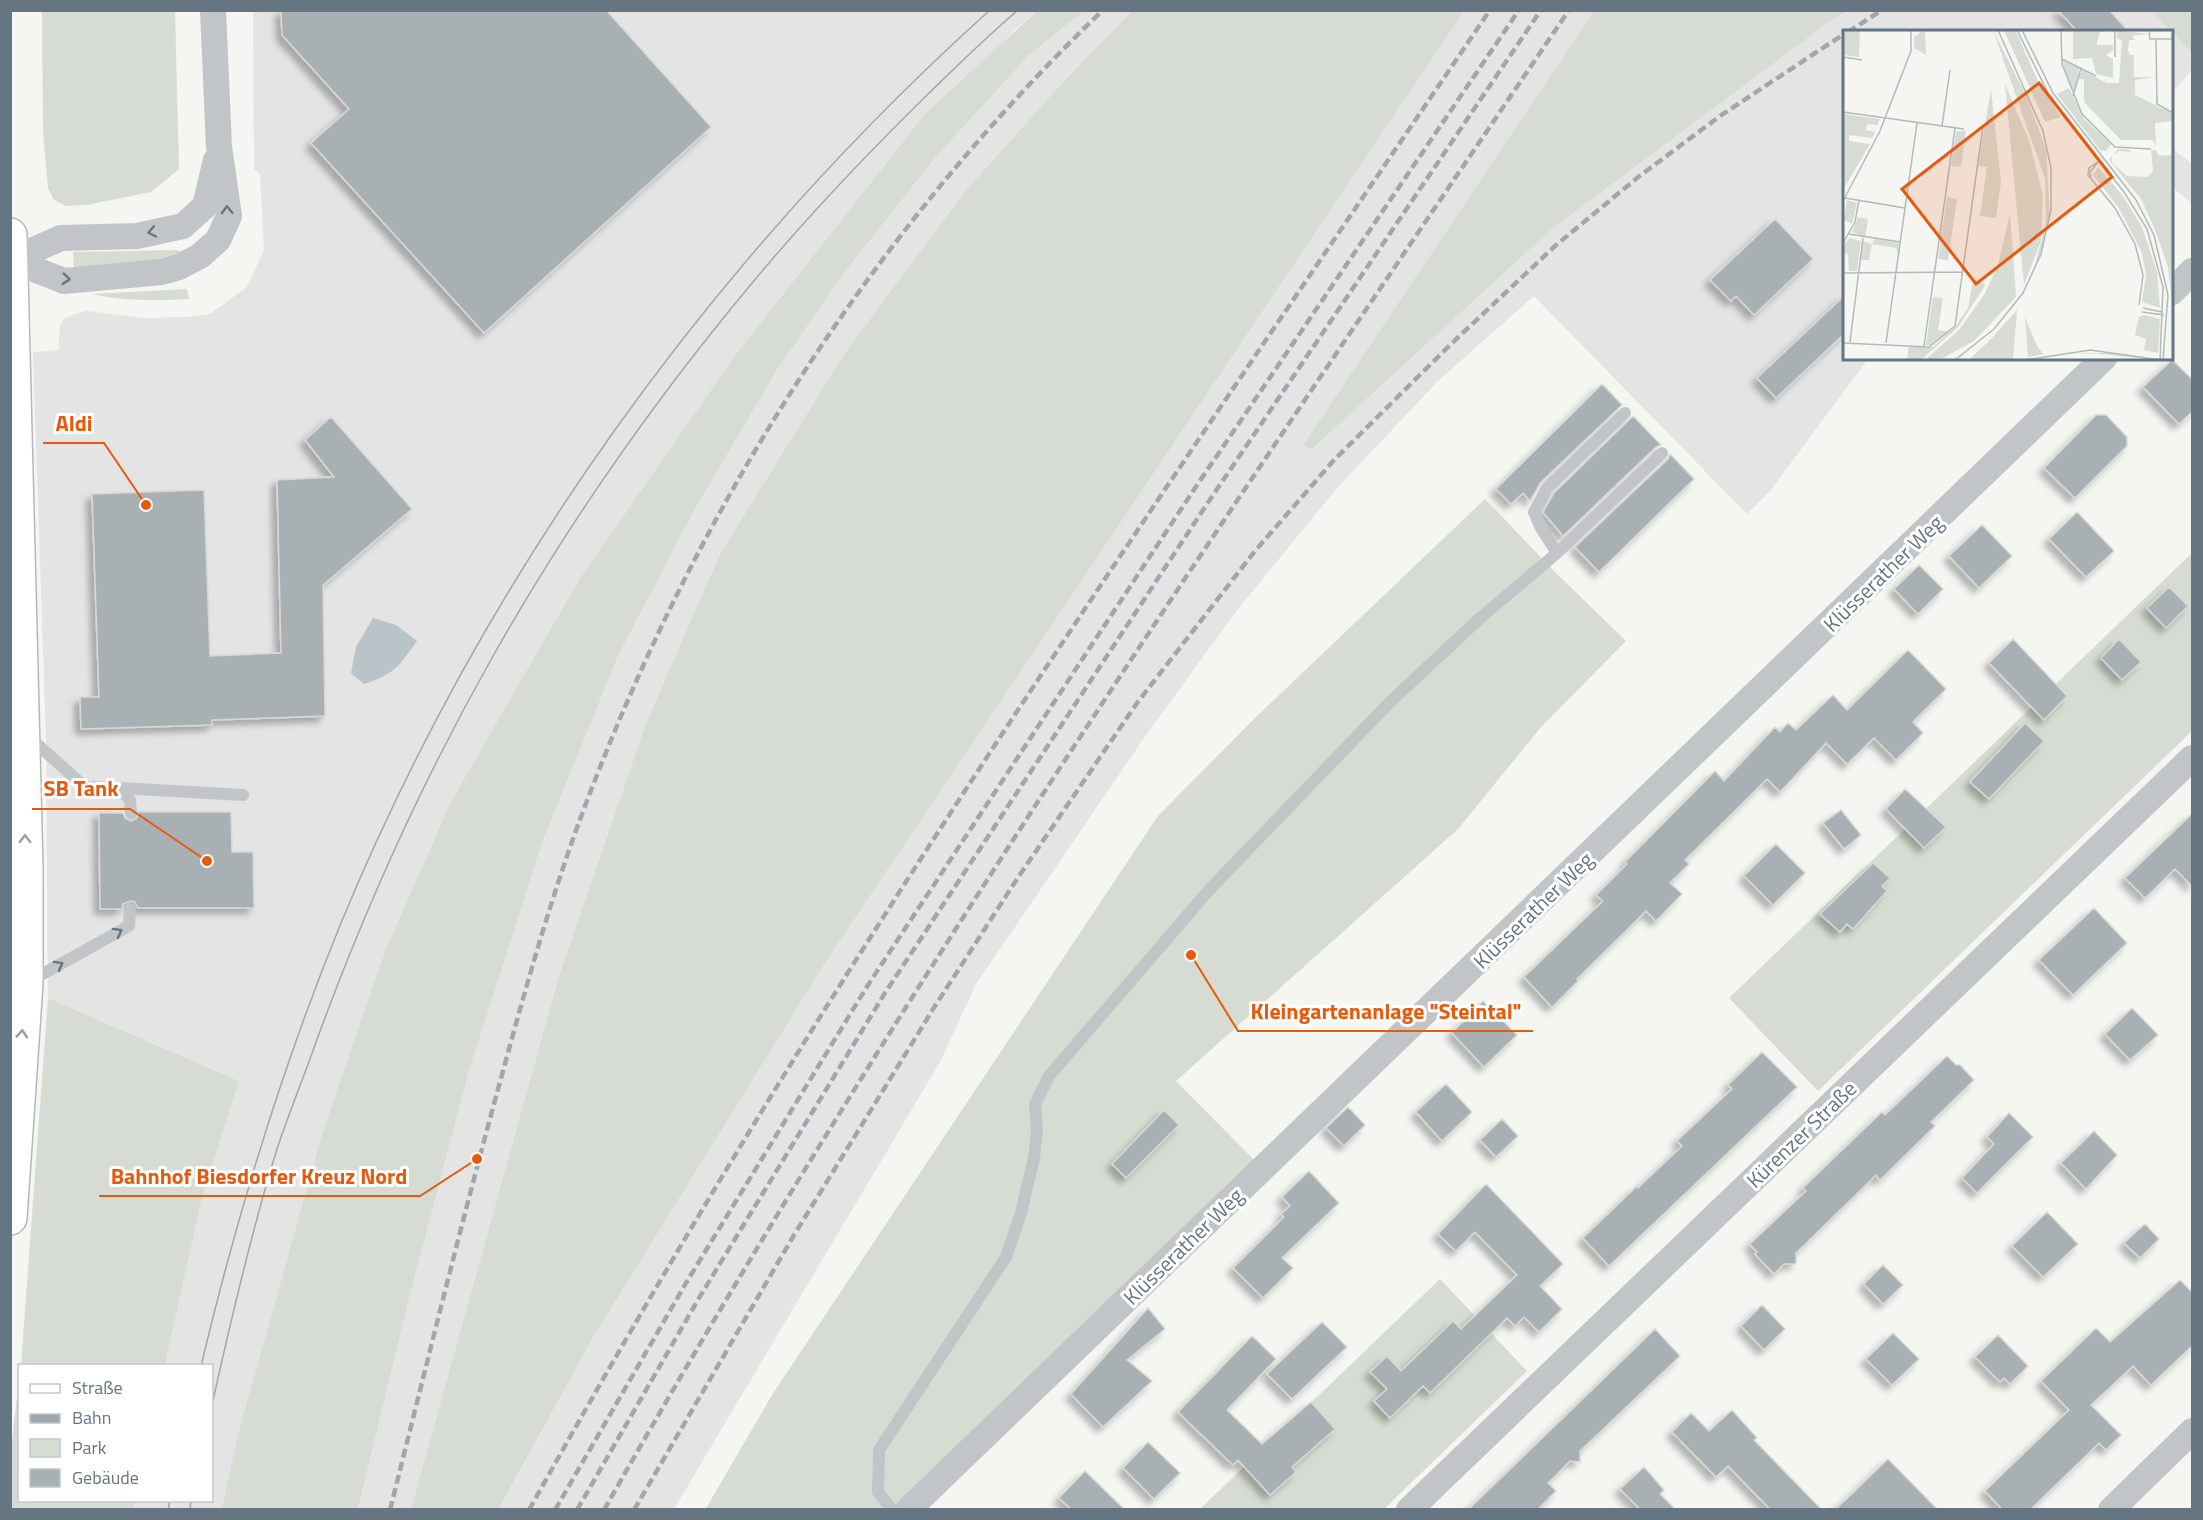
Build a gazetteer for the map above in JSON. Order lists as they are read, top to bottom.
{
  "streets": {
    "street": ["Klüsserather Weg", "Kürenzer Straße"]
  },
  "places": [
    "Aldi",
    "SB Tank",
    "Kleingartenanlage \"Steintal\"",
    "Bahnhof Biesdorfer Kreuz Nord"
  ],
  "legend": [
    "Straße",
    "Bahn",
    "Park",
    "Gebäude"
  ]
}
